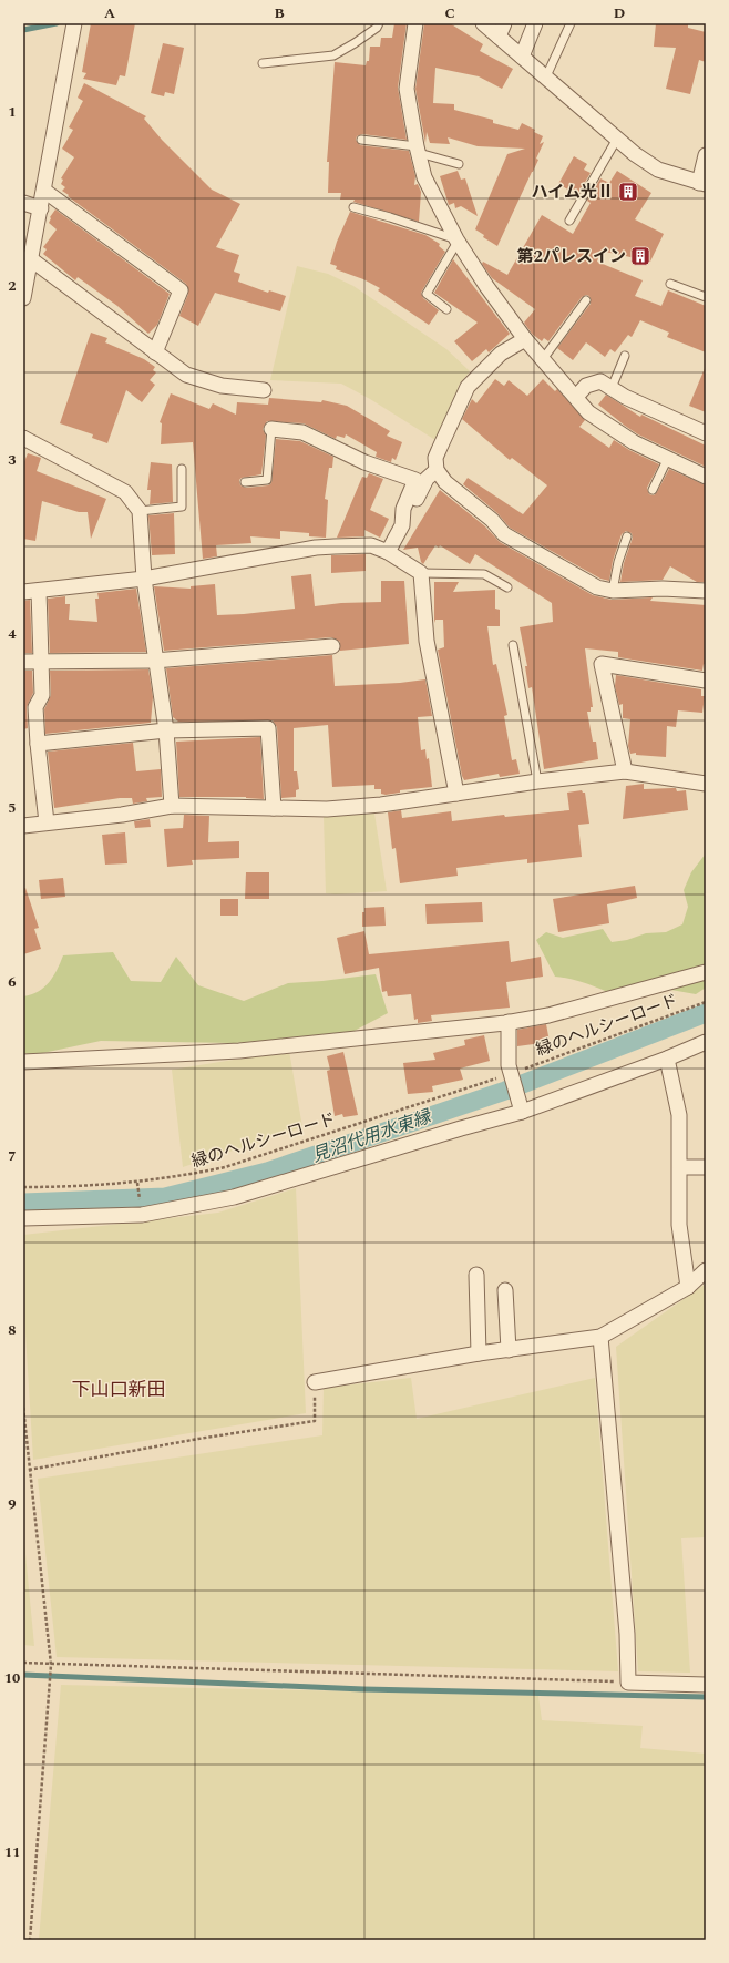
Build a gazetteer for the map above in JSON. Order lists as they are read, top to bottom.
{
  "streets": {
    "path": ["緑のヘルシーロード"]
  },
  "districts": ["下山口新田"],
  "water": ["見沼代用水東縁"],
  "places": {
    "building": ["ハイム光Ⅱ", "第2パレスイン"]
  },
  "grid": {
    "columns": [
      "A",
      "B",
      "C",
      "D"
    ],
    "rows": [
      "1",
      "2",
      "3",
      "4",
      "5",
      "6",
      "7",
      "8",
      "9",
      "10",
      "11"
    ]
  }
}
